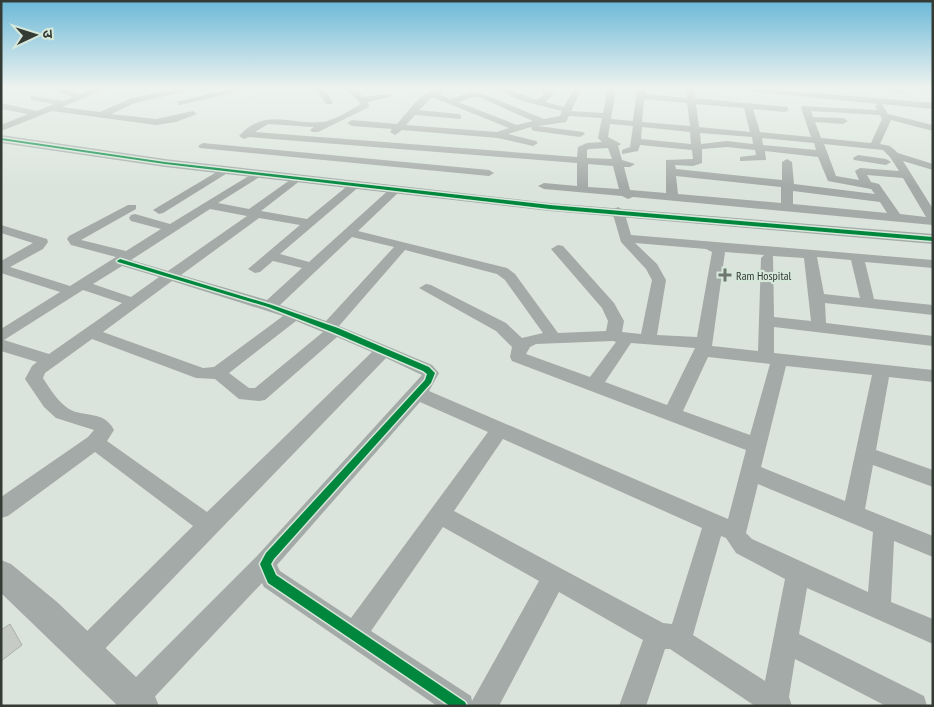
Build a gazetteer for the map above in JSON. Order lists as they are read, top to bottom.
{
  "places": {
    "health": ["Ram Hospital"]
  },
  "north": "right"
}
